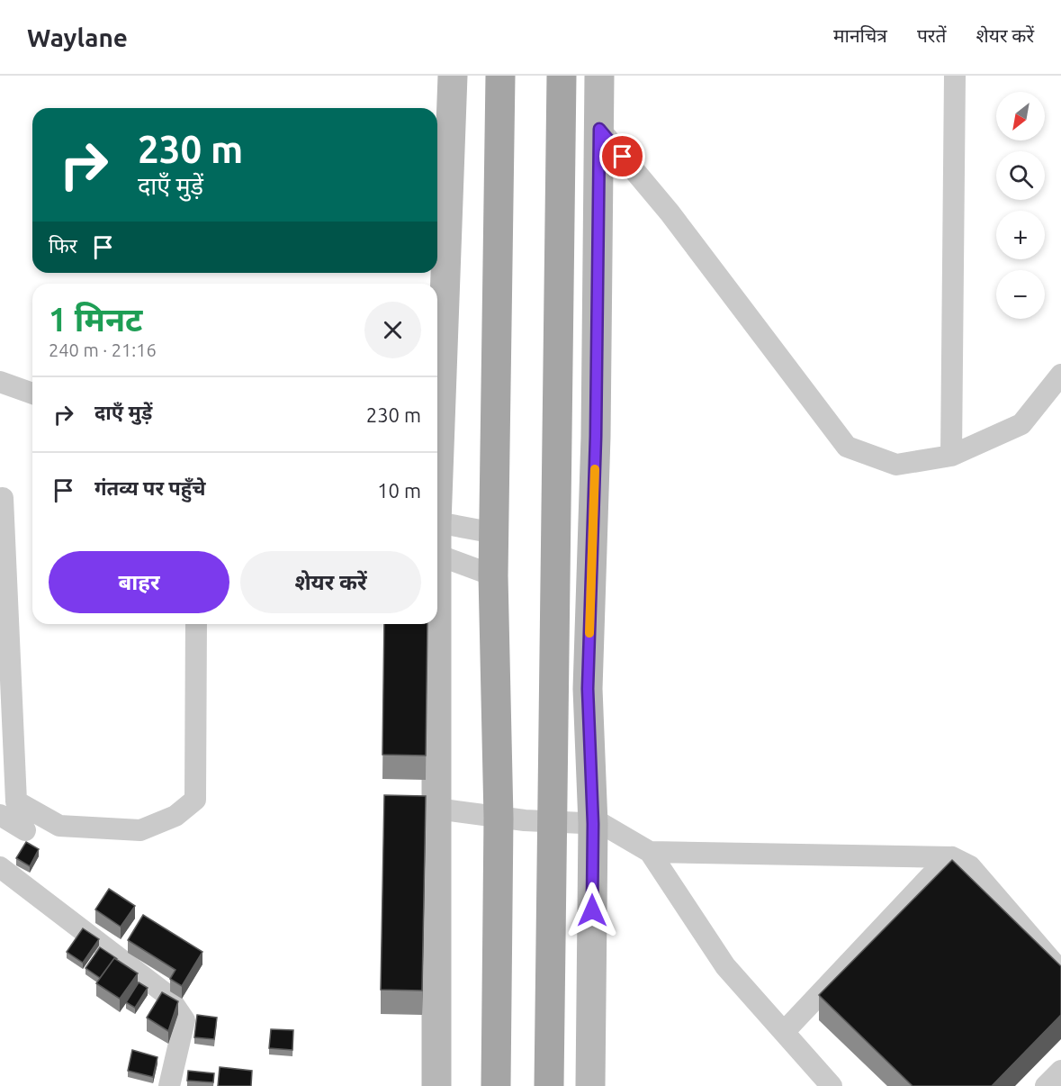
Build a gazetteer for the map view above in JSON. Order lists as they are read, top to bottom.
{
  "north": "bottom left",
  "page": {
    "header": "Waylane",
    "nav": ["मानचित्र", "परतें", "शेयर करें"],
    "map_buttons": ["+", "−"],
    "turn": ["230 m", "दाएँ मुड़ें"],
    "then": "फिर",
    "heading": ["1 मिनट", "240 m · 21:16"],
    "list": [
      {
        "name": "दाएँ मुड़ें",
        "value": "230 m"
      },
      {
        "name": "गंतव्य पर पहुँचे",
        "value": "10 m"
      }
    ],
    "buttons": ["बाहर", "शेयर करें"]
  }
}
